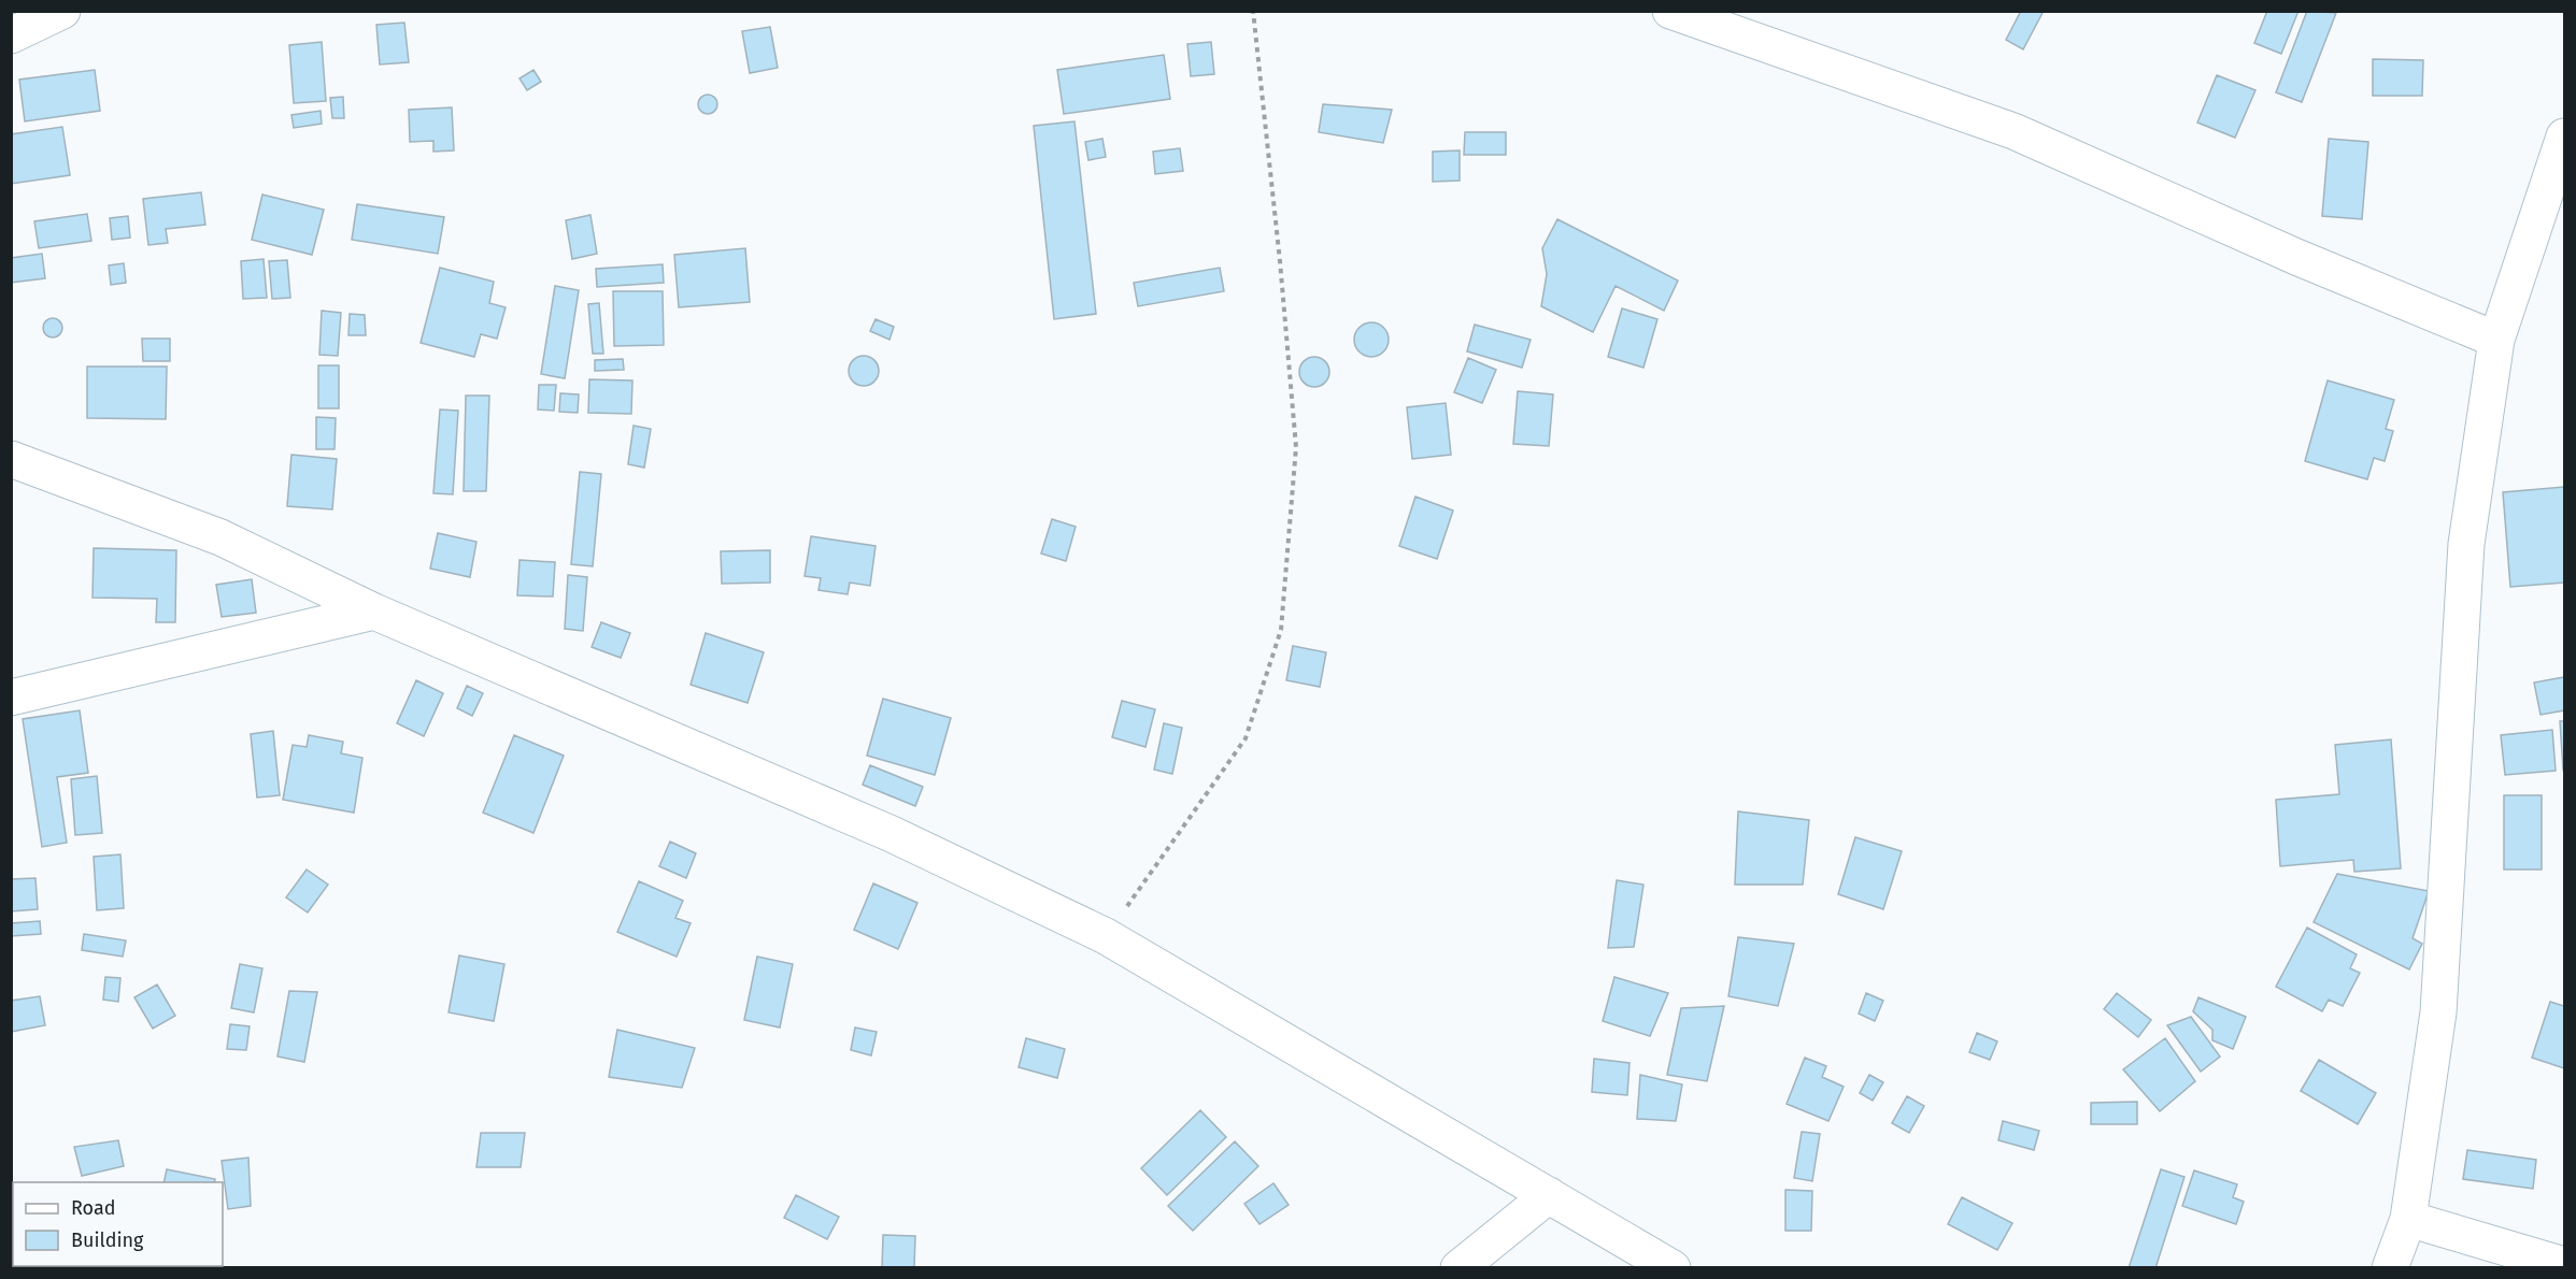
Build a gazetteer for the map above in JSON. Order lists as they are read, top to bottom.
{
  "legend": ["Road", "Building"]
}
